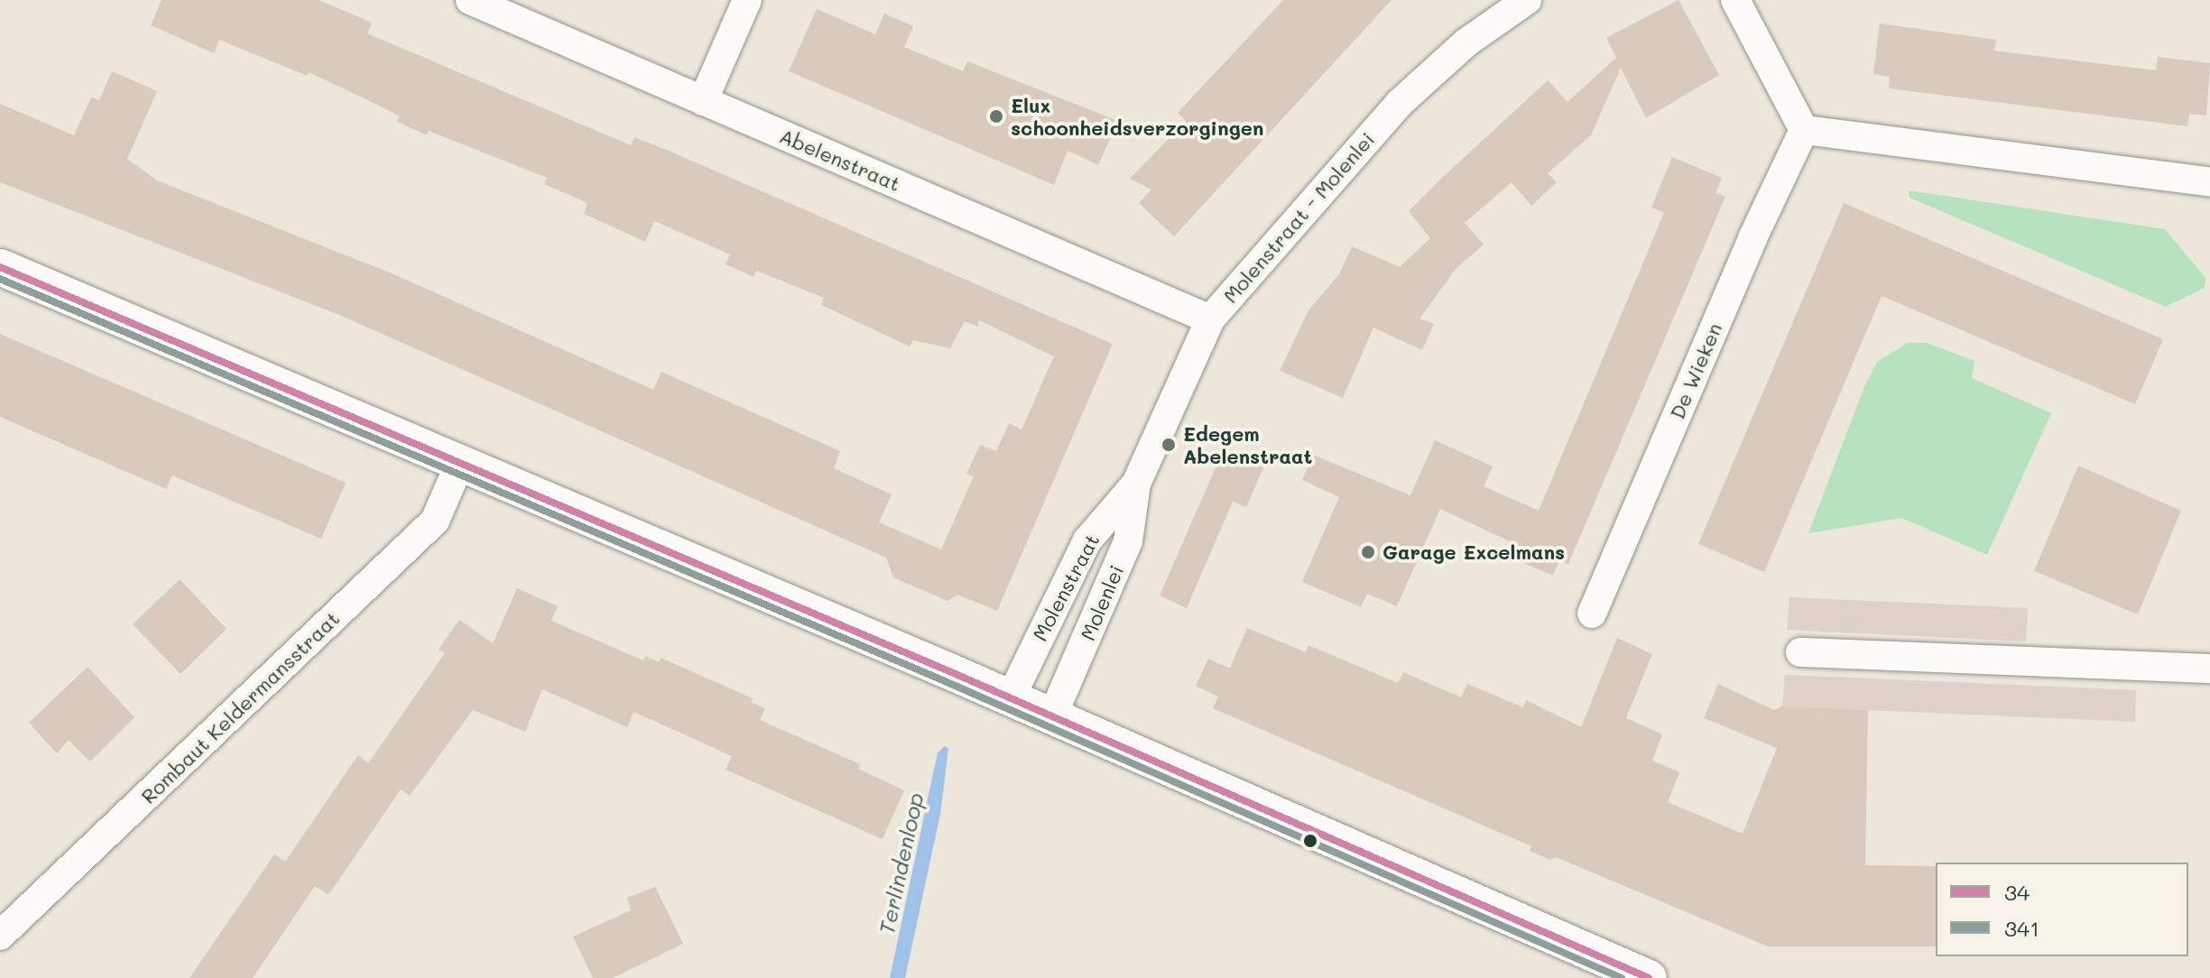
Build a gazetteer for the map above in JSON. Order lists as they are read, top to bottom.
{
  "streets": {
    "street": [
      "Abelenstraat",
      "Molenstraat - Molenlei",
      "De Wieken",
      "Molenstraat",
      "Molenlei",
      "Rombaut Keldermansstraat"
    ]
  },
  "crossings": [
    ["Abelenstraat", "Molenstraat - Molenlei"],
    ["Molenstraat - Molenlei", "Molenstraat"],
    ["Molenstraat - Molenlei", "Molenlei"],
    ["Molenstraat", "Molenlei"]
  ],
  "water": ["Terlindenloop"],
  "places": ["Elux schoonheidsverzorgingen", "Edegem Abelenstraat", "Garage Excelmans"],
  "lines": ["transit line 34", "transit line 341"],
  "legend": ["34", "341"]
}
